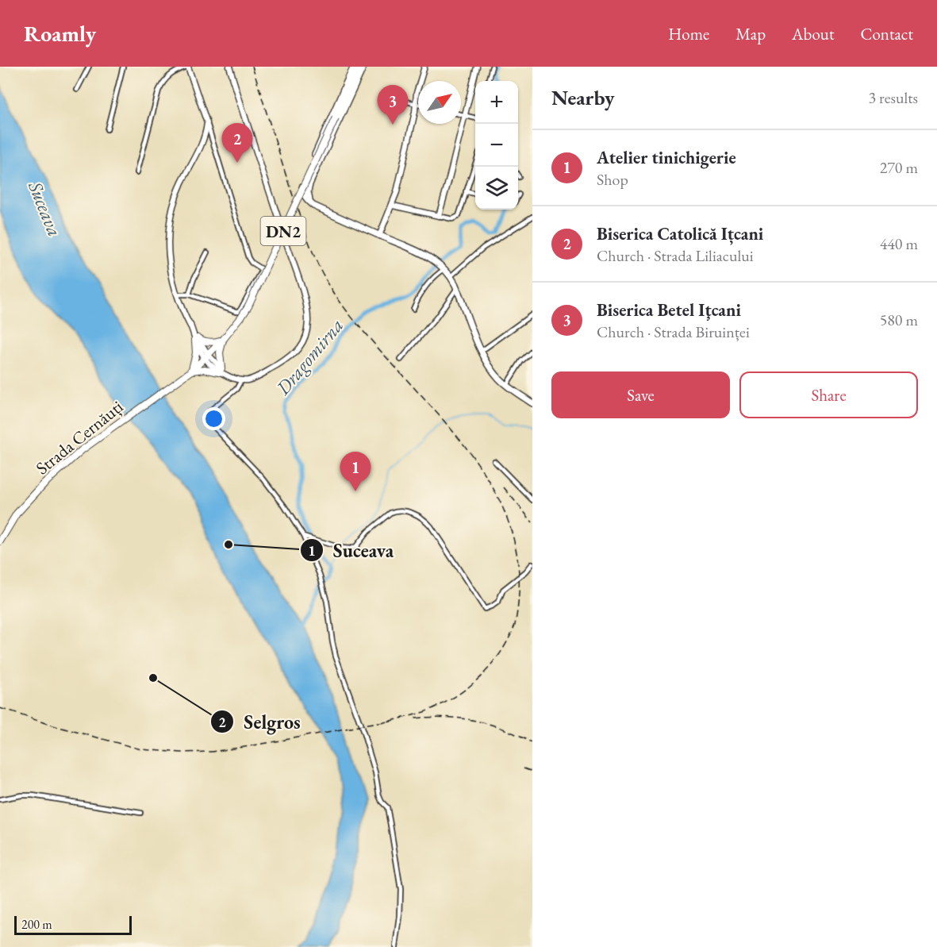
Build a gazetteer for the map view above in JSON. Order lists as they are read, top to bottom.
{
  "streets": {
    "main road": ["DN2", "Strada Cernăuți"]
  },
  "crossings": [
    ["DN2", "Strada Cernăuți"]
  ],
  "water": ["Suceava", "Dragomirna"],
  "places": ["Suceava", "Selgros"],
  "scale_bar": "200 m",
  "north": "top right",
  "page": {
    "header": "Roamly",
    "nav": [
      "Home",
      "Map",
      "About",
      "Contact"
    ],
    "heading": ["Nearby", "3 results"],
    "map_buttons": ["+", "−"],
    "pins": ["3", "2", "1"],
    "list": [
      {
        "mark": "1",
        "name": "Atelier tinichigerie",
        "note": "Shop",
        "value": "270 m"
      },
      {
        "mark": "2",
        "name": "Biserica Catolică Ițcani",
        "note": "Church · Strada Liliacului",
        "value": "440 m"
      },
      {
        "mark": "3",
        "name": "Biserica Betel Iţcani",
        "note": "Church · Strada Biruinței",
        "value": "580 m"
      }
    ],
    "buttons": ["Save", "Share"],
    "scale": "200 m"
  }
}
